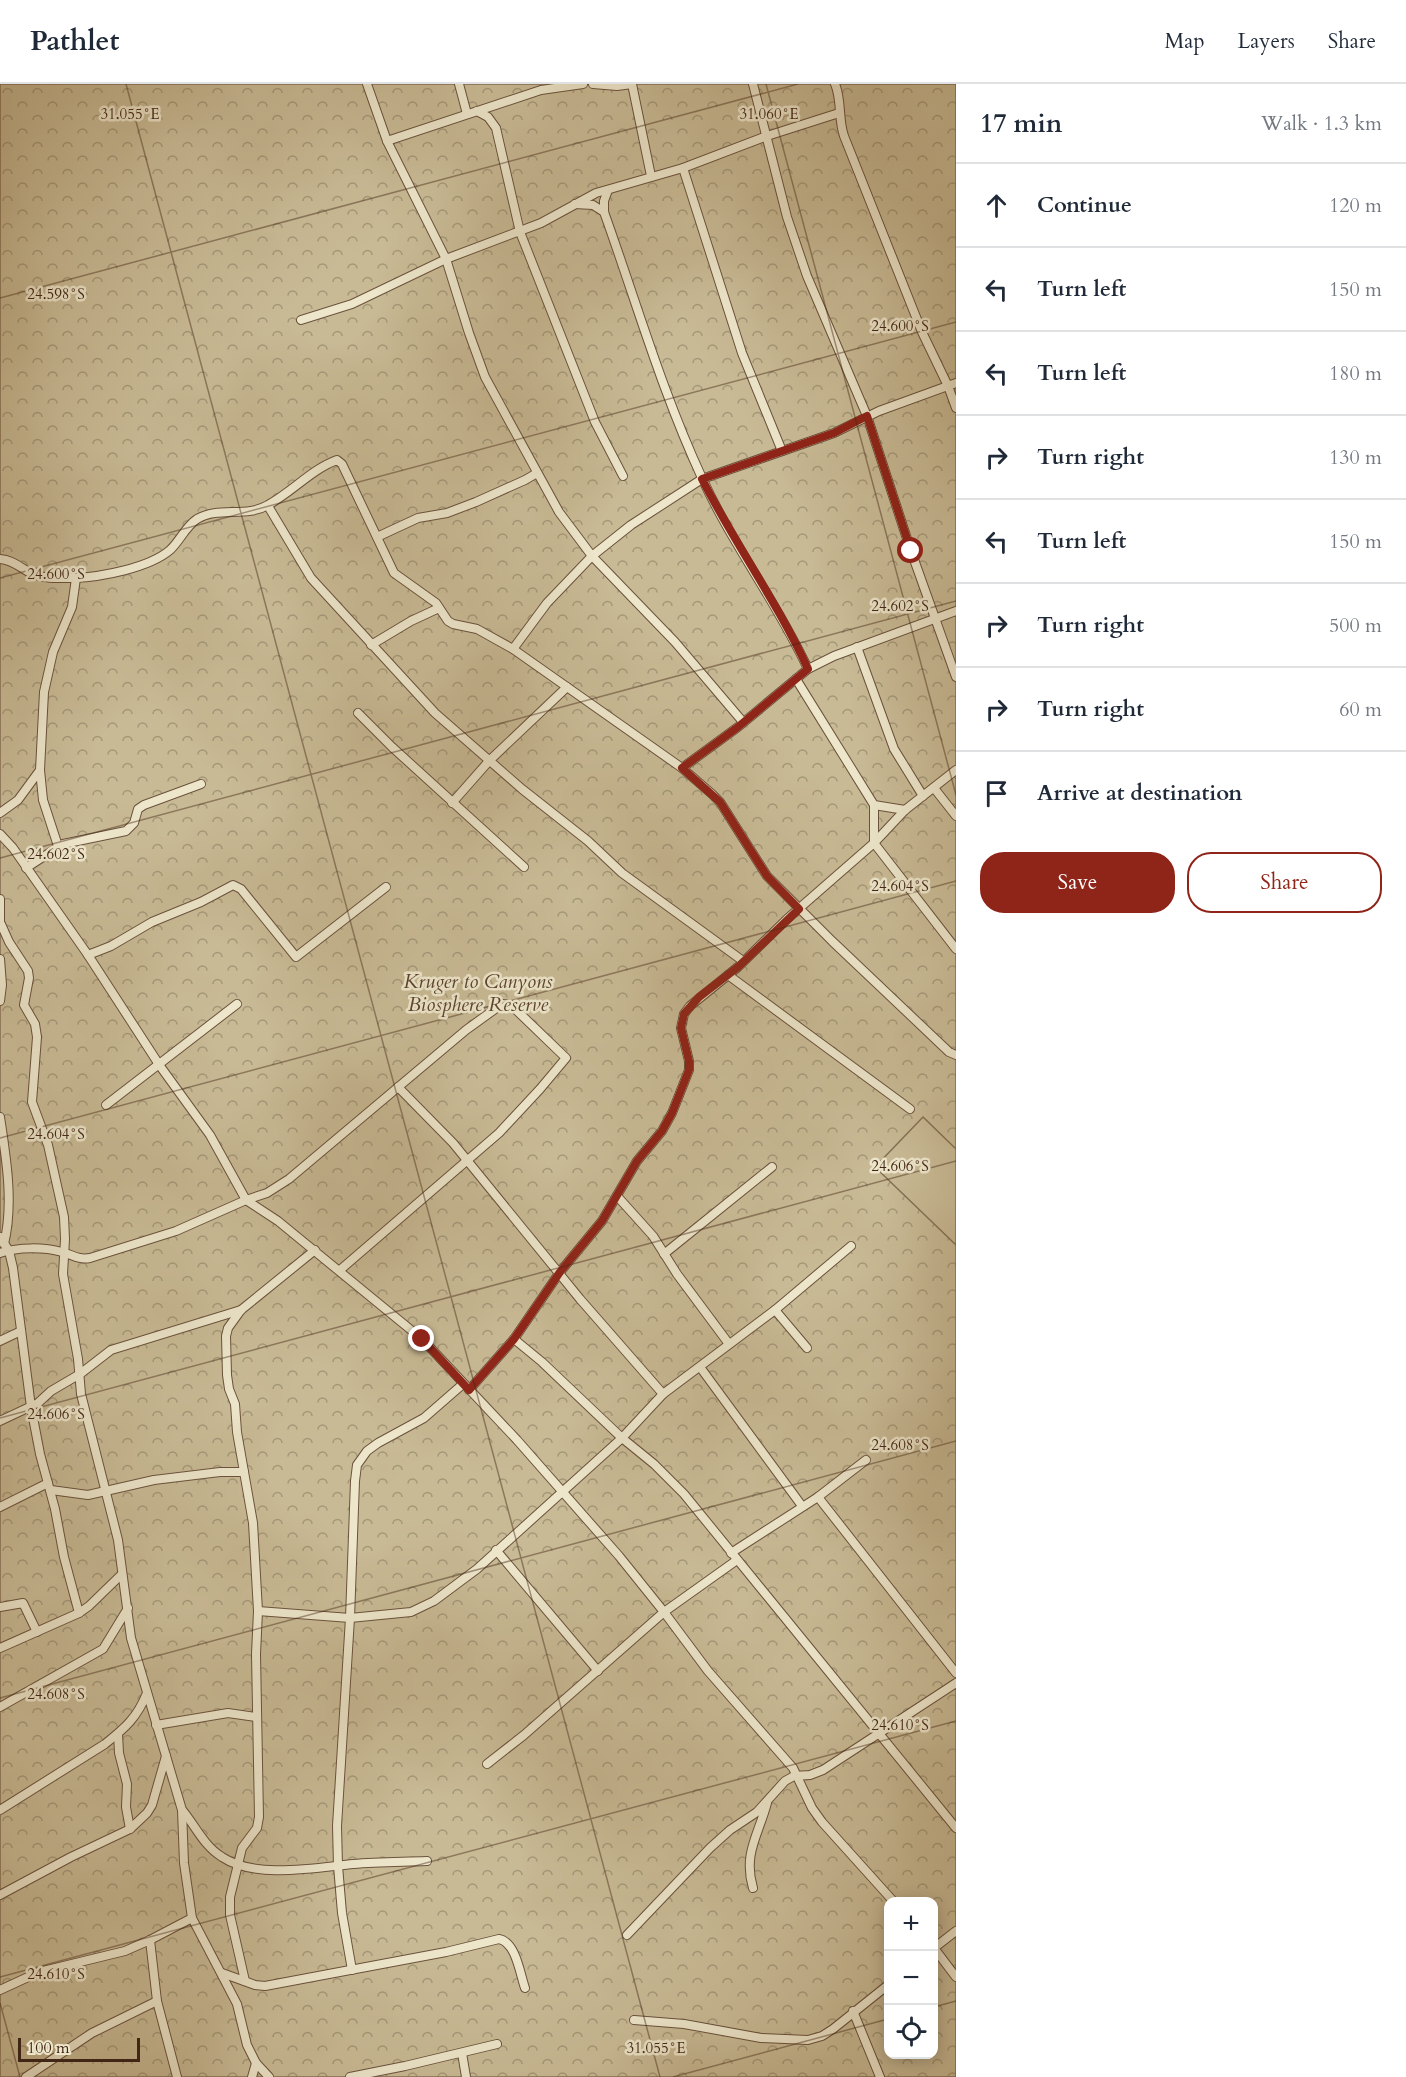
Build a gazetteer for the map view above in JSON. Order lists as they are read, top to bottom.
{
  "parks": ["Kruger to Canyons Biosphere Reserve"],
  "scale_bar": "100 m",
  "page": {
    "header": "Pathlet",
    "nav": ["Map", "Layers", "Share"],
    "heading": ["17 min", "Walk · 1.3 km"],
    "list": [
      ["Continue", "120 m"],
      ["Turn left", "150 m"],
      ["Turn left", "180 m"],
      ["Turn right", "130 m"],
      ["Turn left", "150 m"],
      ["Turn right", "500 m"],
      ["Turn right", "60 m"],
      "Arrive at destination"
    ],
    "buttons": ["Save", "Share"],
    "map_buttons": ["+", "−"],
    "scale": "100 m"
  },
  "coordinates": [
    "31.055°E",
    "31.060°E",
    "24.598°S",
    "24.600°S",
    "24.602°S",
    "24.604°S",
    "24.606°S",
    "24.608°S",
    "24.610°S"
  ]
}
